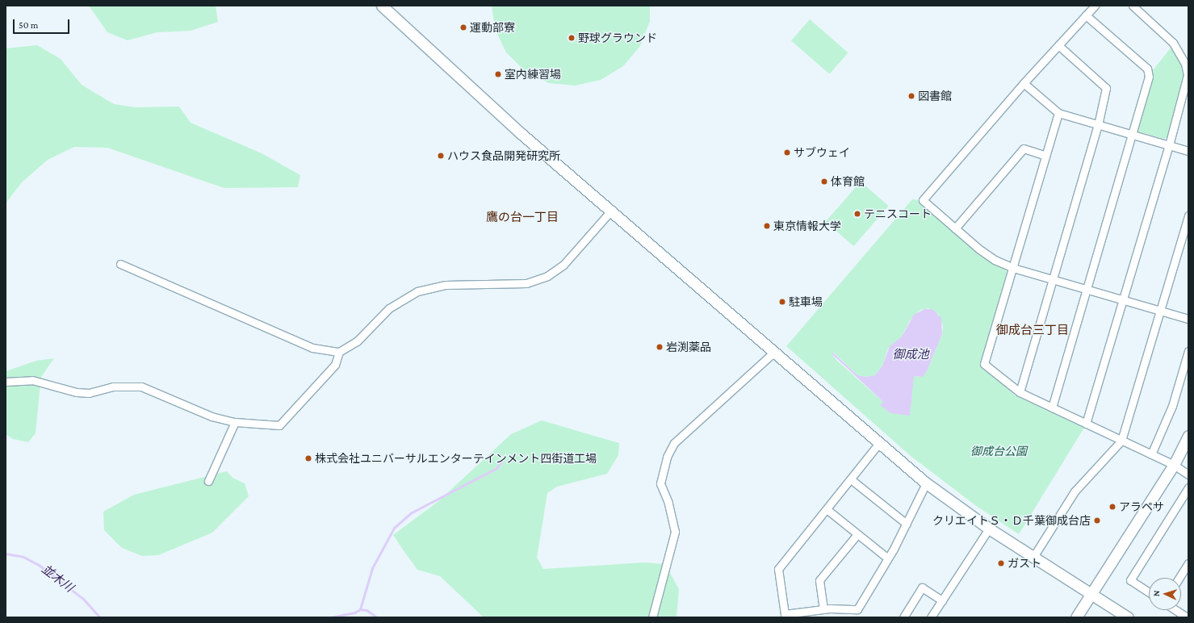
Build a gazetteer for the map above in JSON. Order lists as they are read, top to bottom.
{
  "districts": ["鷹の台一丁目", "御成台三丁目"],
  "water": ["御成池", "並木川"],
  "parks": ["御成台公園"],
  "places": [
    "運動部寮",
    "野球グラウンド",
    "室内練習場",
    "図書館",
    "サブウェイ",
    "ハウス食品開発研究所",
    "体育館",
    "テニスコート",
    "東京情報大学",
    "駐車場",
    "岩渕薬品",
    "株式会社ユニバーサルエンターテインメント四街道工場",
    "アラペサ",
    "クリエイトＳ・Ｄ千葉御成台店",
    "ガスト"
  ],
  "scale_bar": "50 m",
  "north": "left"
}
